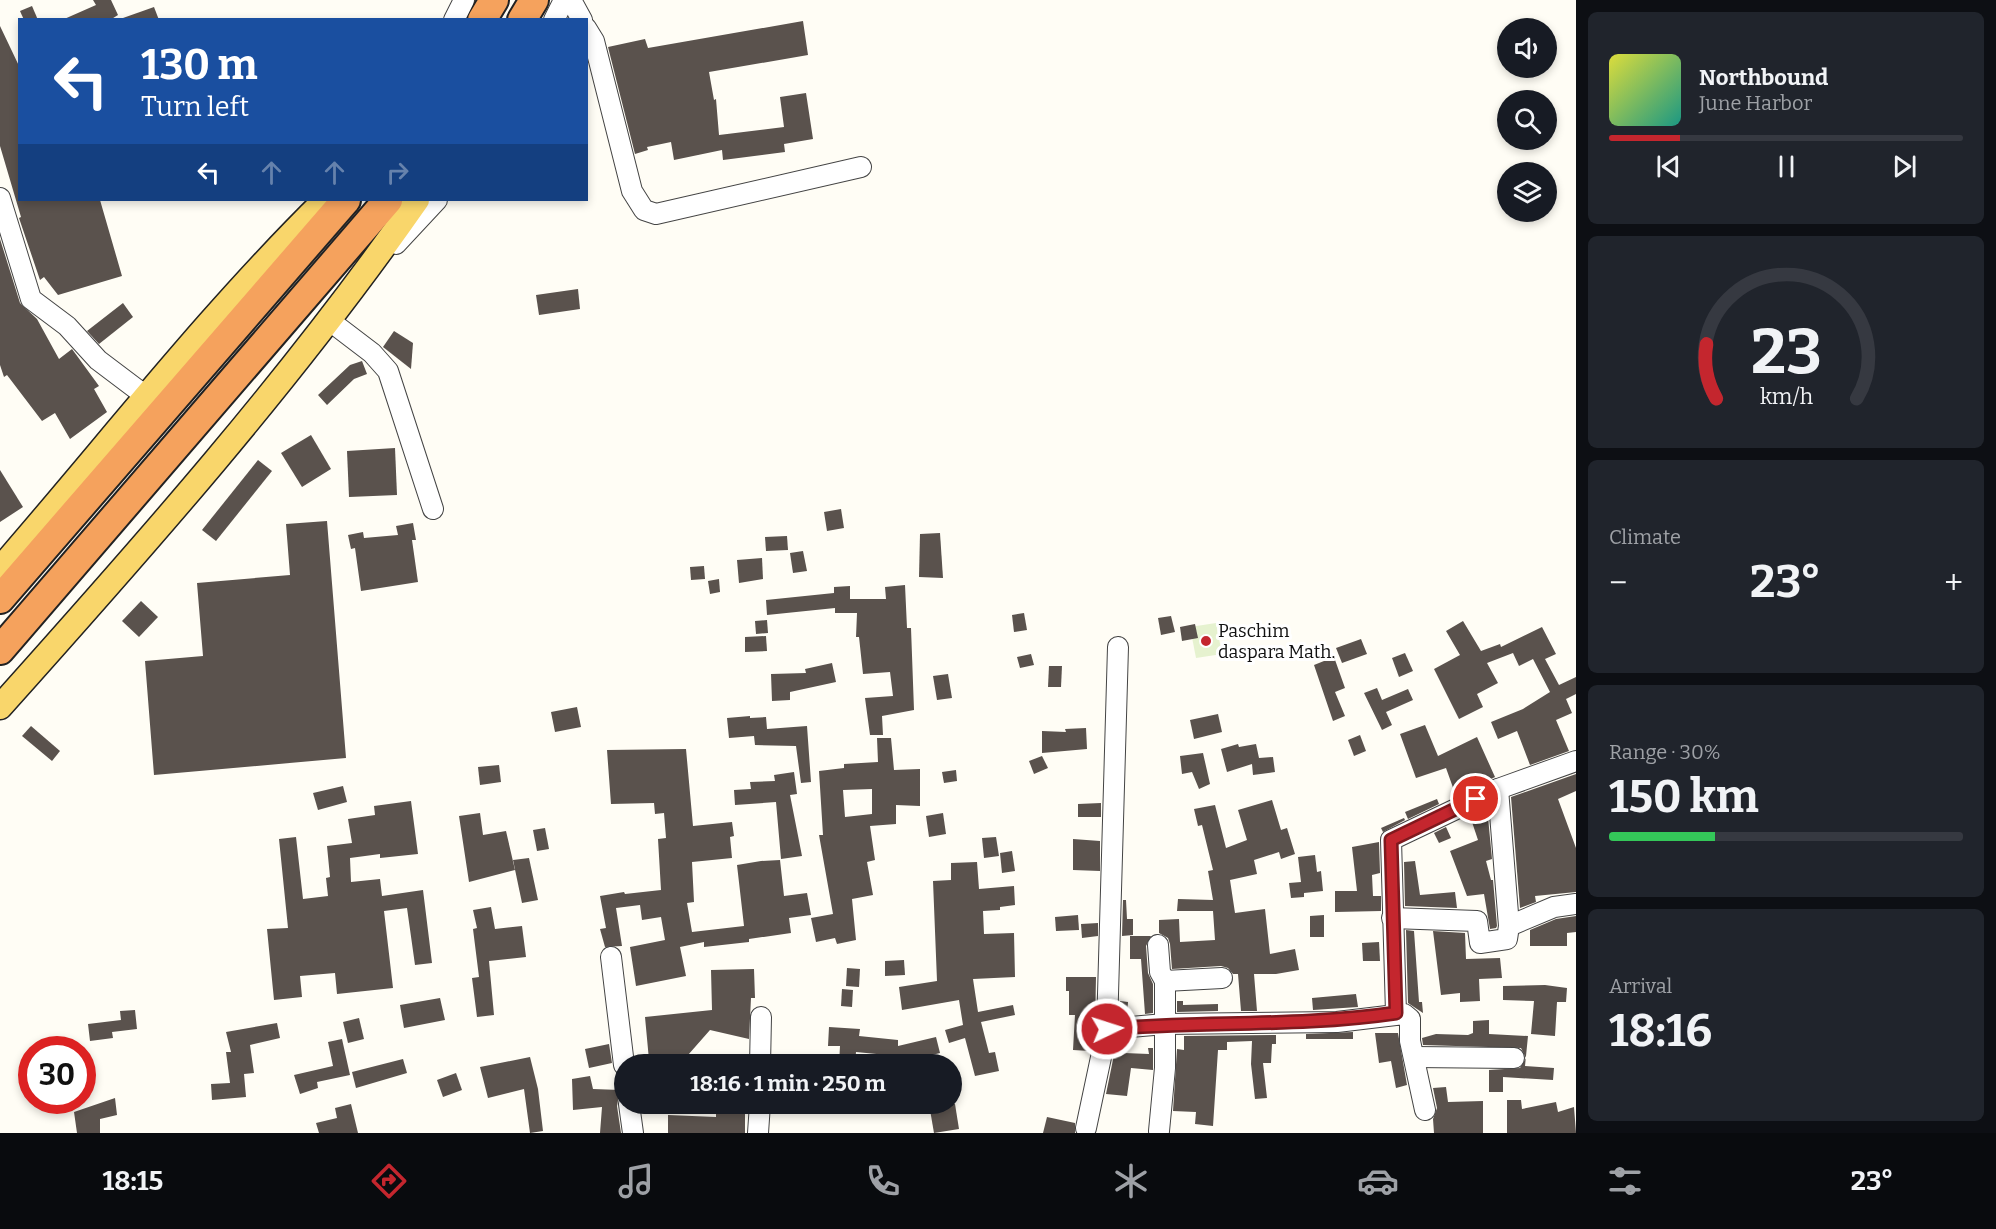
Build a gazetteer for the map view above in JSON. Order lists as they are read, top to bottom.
{
  "places": ["Paschim daspara Math."],
  "page": {
    "turn": ["130 m", "Turn left"],
    "song": ["Northbound", "June Harbor"],
    "tile": [
      "Climate",
      ["Range · 30%", "150 km"],
      ["Arrival", "18:16"]
    ],
    "heat": ["−", "23°", "+"],
    "limit": "30",
    "trip": "18:16 · 1 min · 250 m",
    "tabs": ["18:15", "23°"],
    "gauge": ["23", "km/h"]
  }
}
